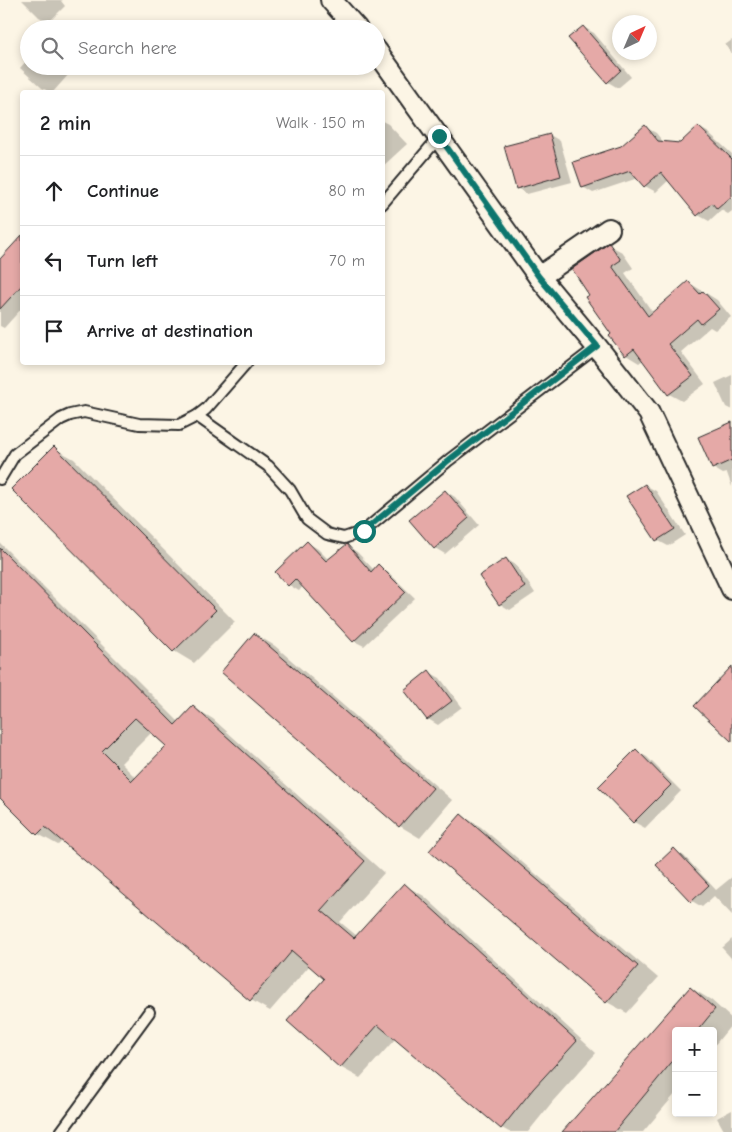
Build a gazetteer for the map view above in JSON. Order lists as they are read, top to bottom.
{
  "north": "top right",
  "page": {
    "search": "Search here",
    "heading": ["2 min", "Walk · 150 m"],
    "list": [
      ["Continue", "80 m"],
      ["Turn left", "70 m"],
      "Arrive at destination"
    ],
    "map_buttons": ["+", "−"]
  }
}
